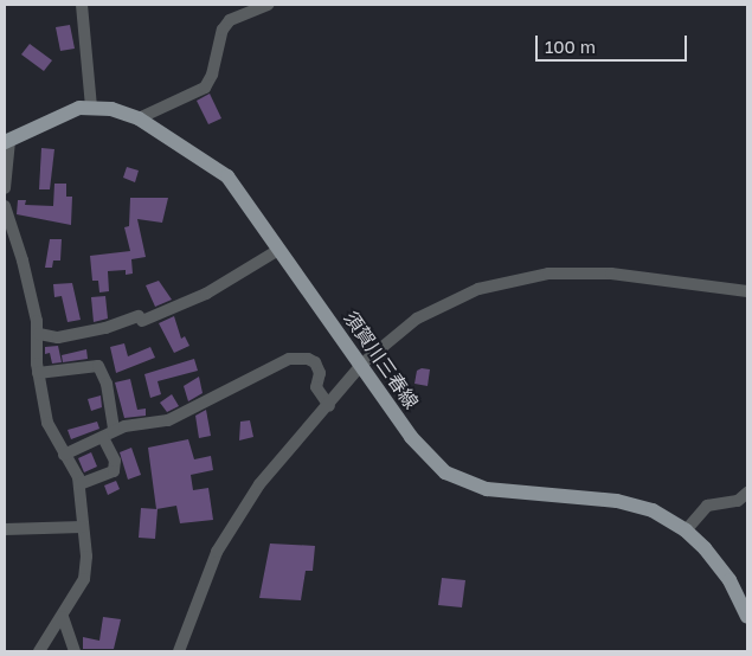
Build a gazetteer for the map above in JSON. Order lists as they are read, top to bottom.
{
  "streets": {
    "main road": ["須賀川三春線"]
  },
  "scale_bar": "100 m"
}
